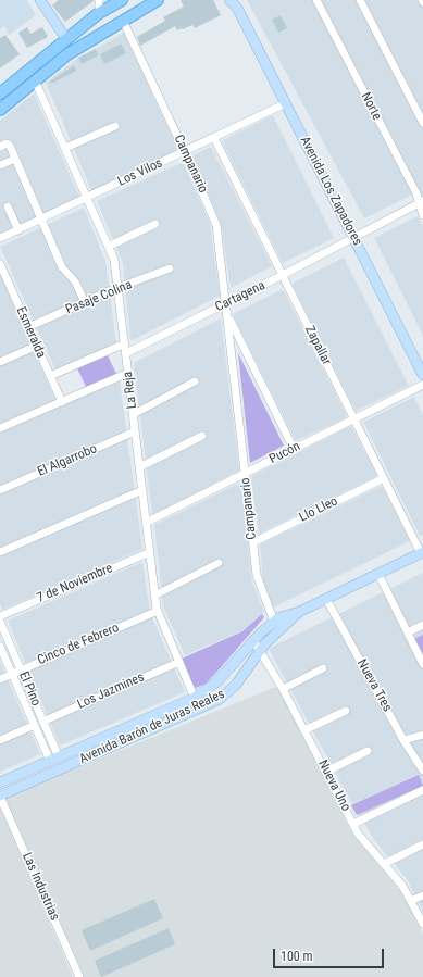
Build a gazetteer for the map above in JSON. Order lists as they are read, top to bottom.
{
  "streets": {
    "street": [
      "Norte",
      "Campanario",
      "Los Vilos",
      "Avenida Los Zapadores",
      "Cartagena",
      "Pasaje Colina",
      "Esmeralda",
      "Zapallar",
      "La Reja",
      "Pucón",
      "El Algarrobo",
      "Llo Lleo",
      "7 de Noviembre",
      "Cinco de Febrero",
      "Nueva Tres",
      "El Pino",
      "Los Jazmines",
      "Avenida Barón de Juras Reales",
      "Nueva Uno",
      "Las Industrias"
    ]
  },
  "crossings": [
    ["Norte", "Cartagena"],
    ["Campanario", "Los Vilos"],
    ["Campanario", "Cartagena"],
    ["Campanario", "Pucón"],
    ["Campanario", "Llo Lleo"],
    ["Campanario", "Avenida Barón de Juras Reales"],
    ["Los Vilos", "Avenida Los Zapadores"],
    ["Los Vilos", "Zapallar"],
    ["Los Vilos", "La Reja"],
    ["Avenida Los Zapadores", "Cartagena"],
    ["Cartagena", "Zapallar"],
    ["Cartagena", "La Reja"],
    ["Pasaje Colina", "Esmeralda"],
    ["Pasaje Colina", "La Reja"],
    ["Zapallar", "Pucón"],
    ["Zapallar", "Llo Lleo"],
    ["Zapallar", "Avenida Barón de Juras Reales"],
    ["La Reja", "Pucón"],
    ["La Reja", "El Algarrobo"],
    ["La Reja", "7 de Noviembre"],
    ["La Reja", "Cinco de Febrero"],
    ["La Reja", "Los Jazmines"],
    ["La Reja", "Avenida Barón de Juras Reales"],
    ["Cinco de Febrero", "El Pino"],
    ["Nueva Tres", "Avenida Barón de Juras Reales"],
    ["El Pino", "Los Jazmines"],
    ["El Pino", "Avenida Barón de Juras Reales"],
    ["Avenida Barón de Juras Reales", "Nueva Uno"],
    ["Avenida Barón de Juras Reales", "Las Industrias"]
  ],
  "scale_bar": "100 m"
}
